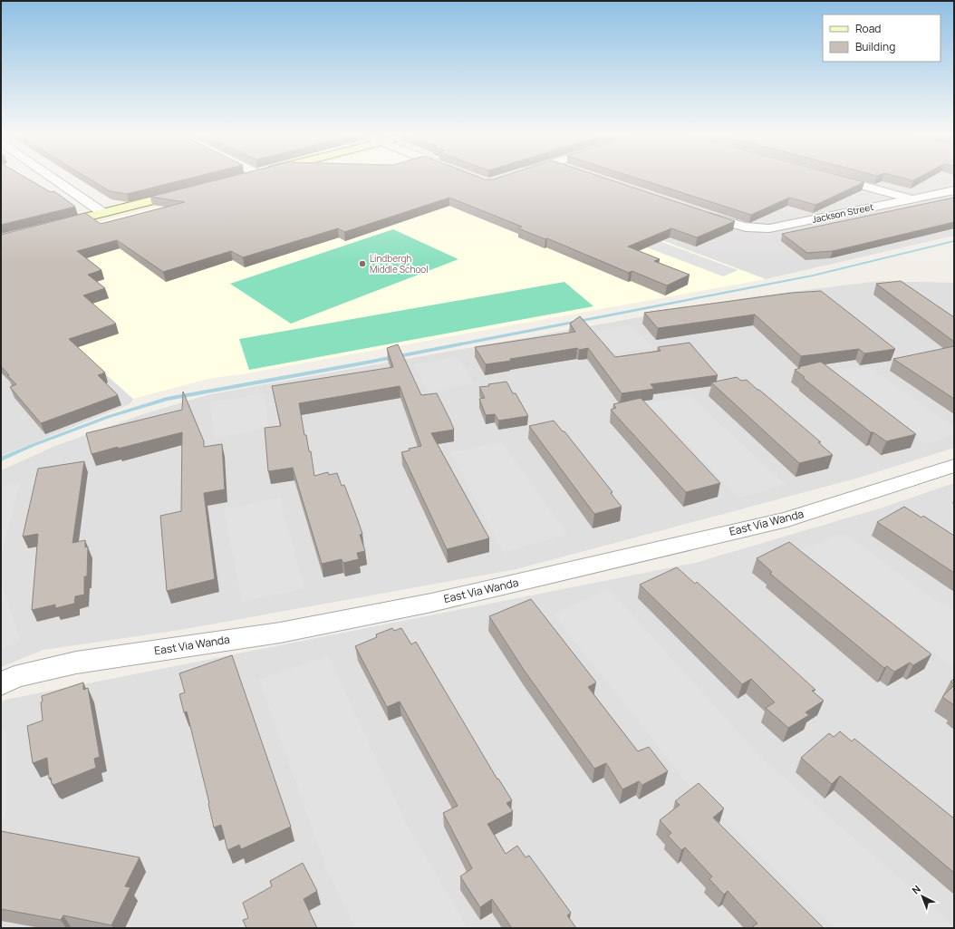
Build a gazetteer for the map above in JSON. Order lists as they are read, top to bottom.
{
  "streets": {
    "street": ["Jackson Street", "East Via Wanda"]
  },
  "places": ["Lindbergh Middle School"],
  "legend": ["Road", "Building"],
  "north": "top left"
}
